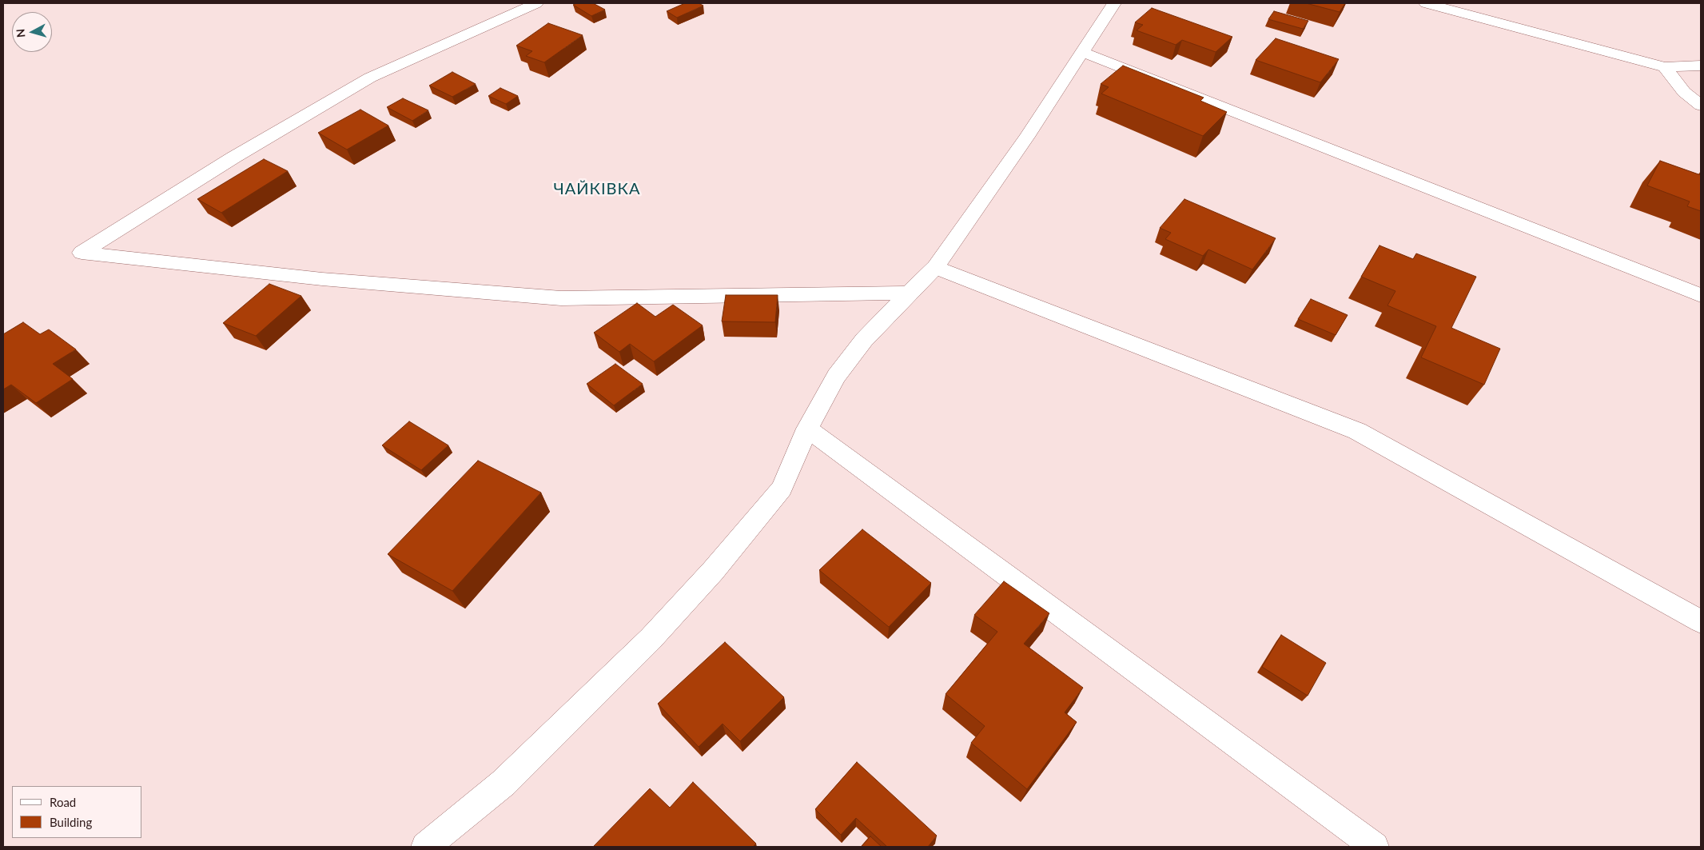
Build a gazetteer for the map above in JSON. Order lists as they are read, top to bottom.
{
  "districts": ["ЧАЙКІВКА"],
  "legend": ["Road", "Building"],
  "north": "left"
}
